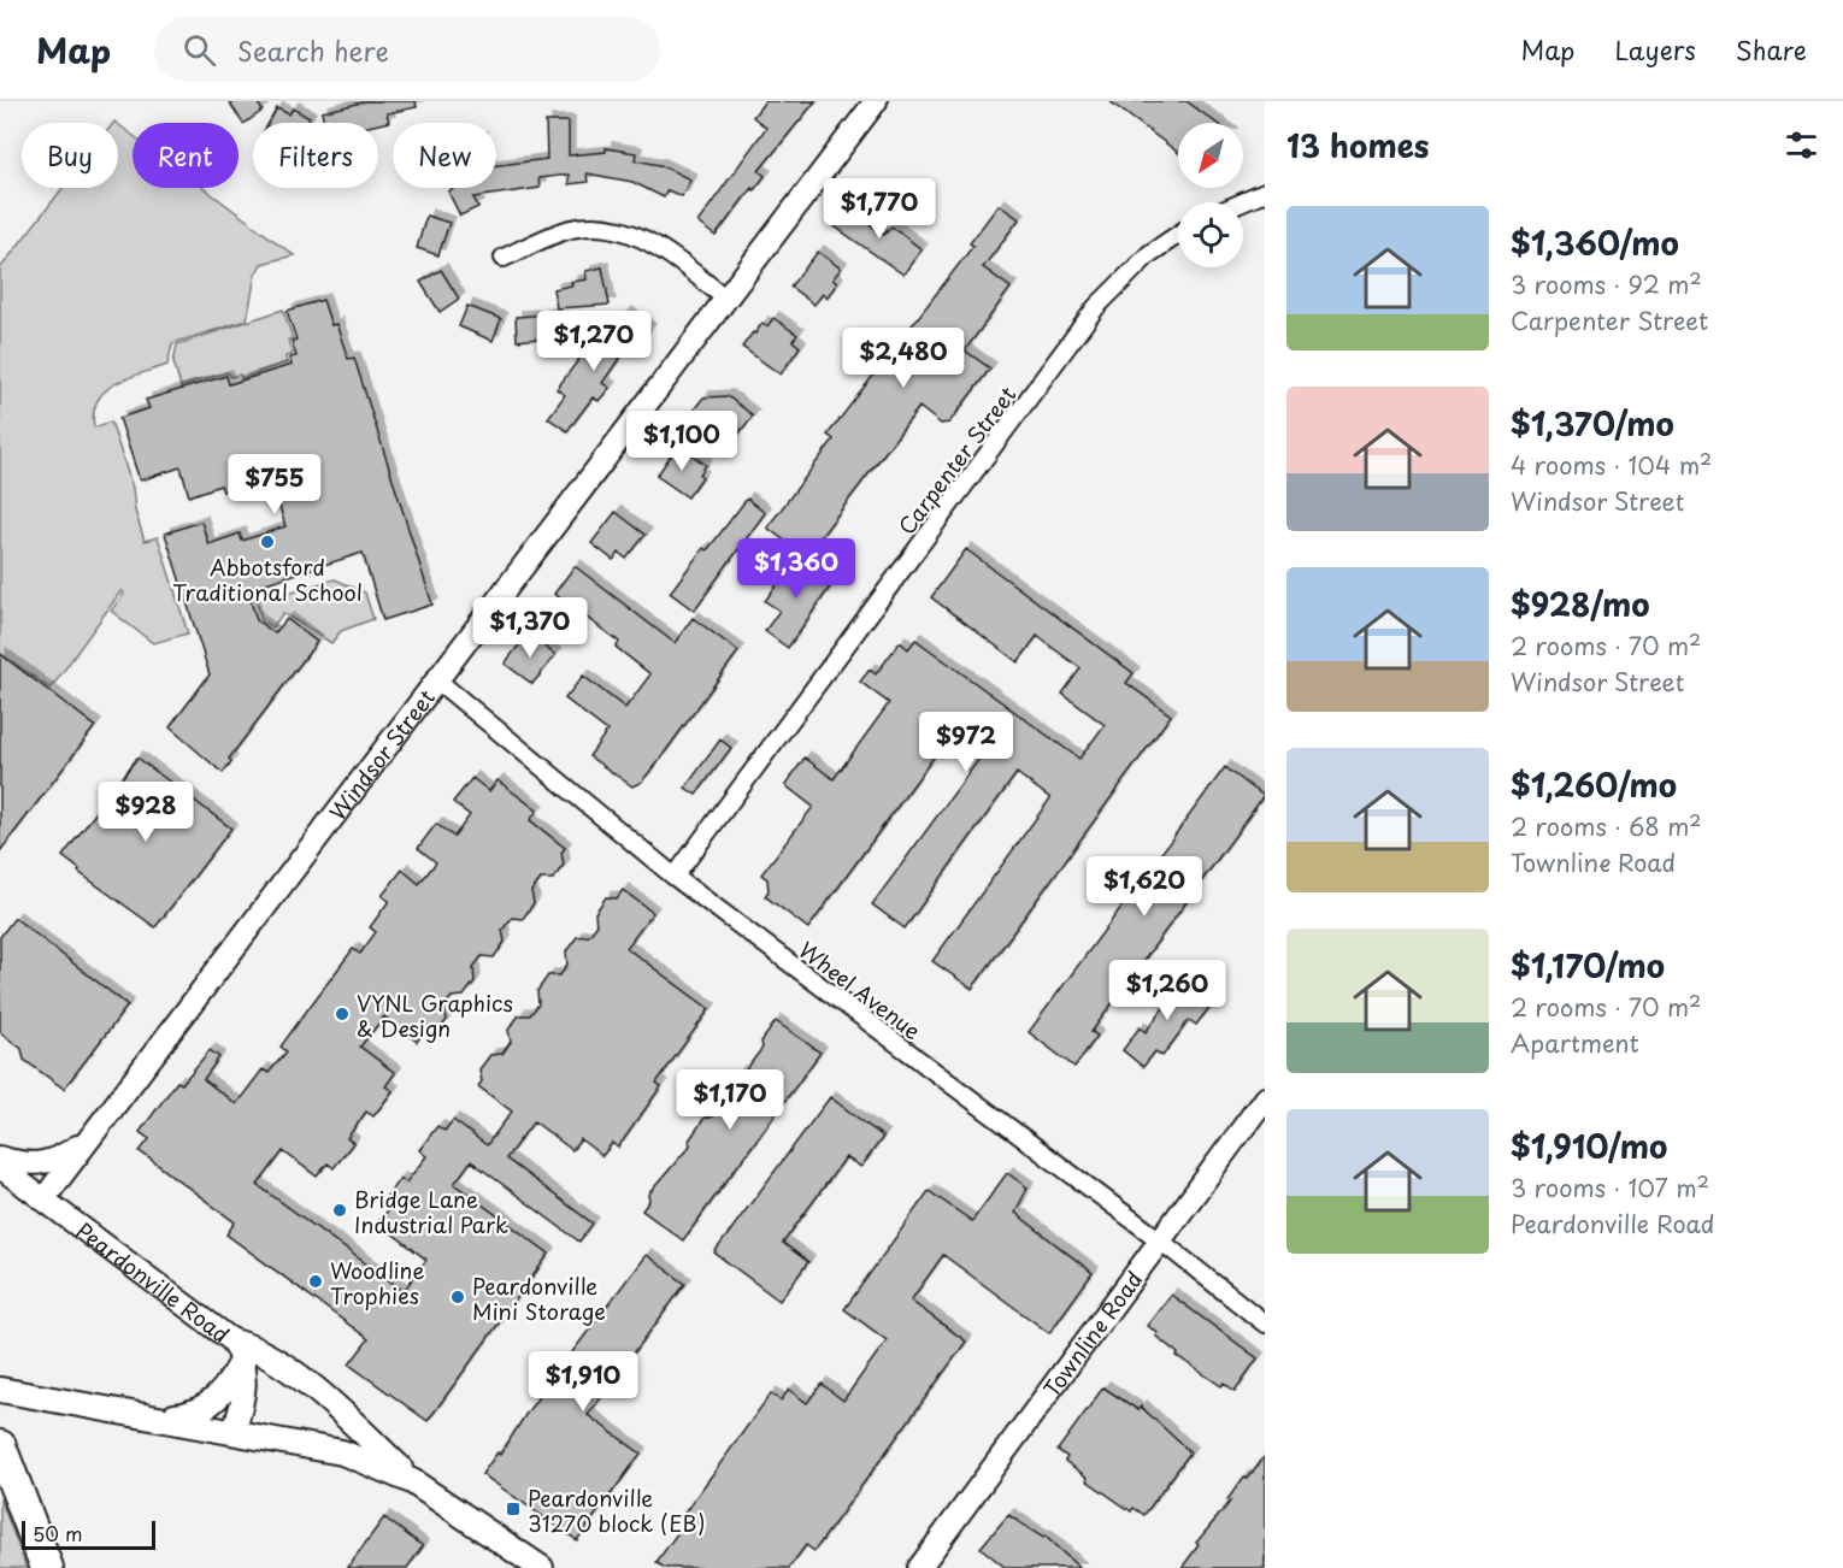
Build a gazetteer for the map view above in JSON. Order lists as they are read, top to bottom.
{
  "streets": {
    "street": [
      "Carpenter Street",
      "Windsor Street",
      "Wheel Avenue",
      "Peardonville Road",
      "Townline Road"
    ]
  },
  "crossings": [
    ["Carpenter Street", "Wheel Avenue"],
    ["Windsor Street", "Wheel Avenue"],
    ["Windsor Street", "Peardonville Road"],
    ["Wheel Avenue", "Townline Road"]
  ],
  "places": {
    "other": [
      "Abbotsford Traditional School",
      "VYNL Graphics & Design",
      "Bridge Lane Industrial Park",
      "Woodline Trophies",
      "Peardonville Mini Storage"
    ],
    "transit": ["Peardonville 31270 block (EB)"]
  },
  "scale_bar": "50 m",
  "north": "bottom left",
  "page": {
    "header": "Map",
    "search": "Search here",
    "nav": ["Map", "Layers", "Share"],
    "heading": "13 homes",
    "chip": [
      "Buy",
      "Rent",
      "Filters",
      "New"
    ],
    "price": [
      "$1,770",
      "$1,270",
      "$2,480",
      "$1,100",
      "$755",
      "$1,360",
      "$1,370",
      "$972",
      "$928",
      "$1,620",
      "$1,260",
      "$1,170",
      "$1,910"
    ],
    "list": [
      {
        "name": "$1,360/mo",
        "note": "3 rooms · 92 m² · Carpenter Street"
      },
      {
        "name": "$1,370/mo",
        "note": "4 rooms · 104 m² · Windsor Street"
      },
      {
        "name": "$928/mo",
        "note": "2 rooms · 70 m² · Windsor Street"
      },
      {
        "name": "$1,260/mo",
        "note": "2 rooms · 68 m² · Townline Road"
      },
      {
        "name": "$1,170/mo",
        "note": "2 rooms · 70 m² · Apartment"
      },
      {
        "name": "$1,910/mo",
        "note": "3 rooms · 107 m² · Peardonville Road"
      }
    ],
    "scale": "50 m"
  }
}
